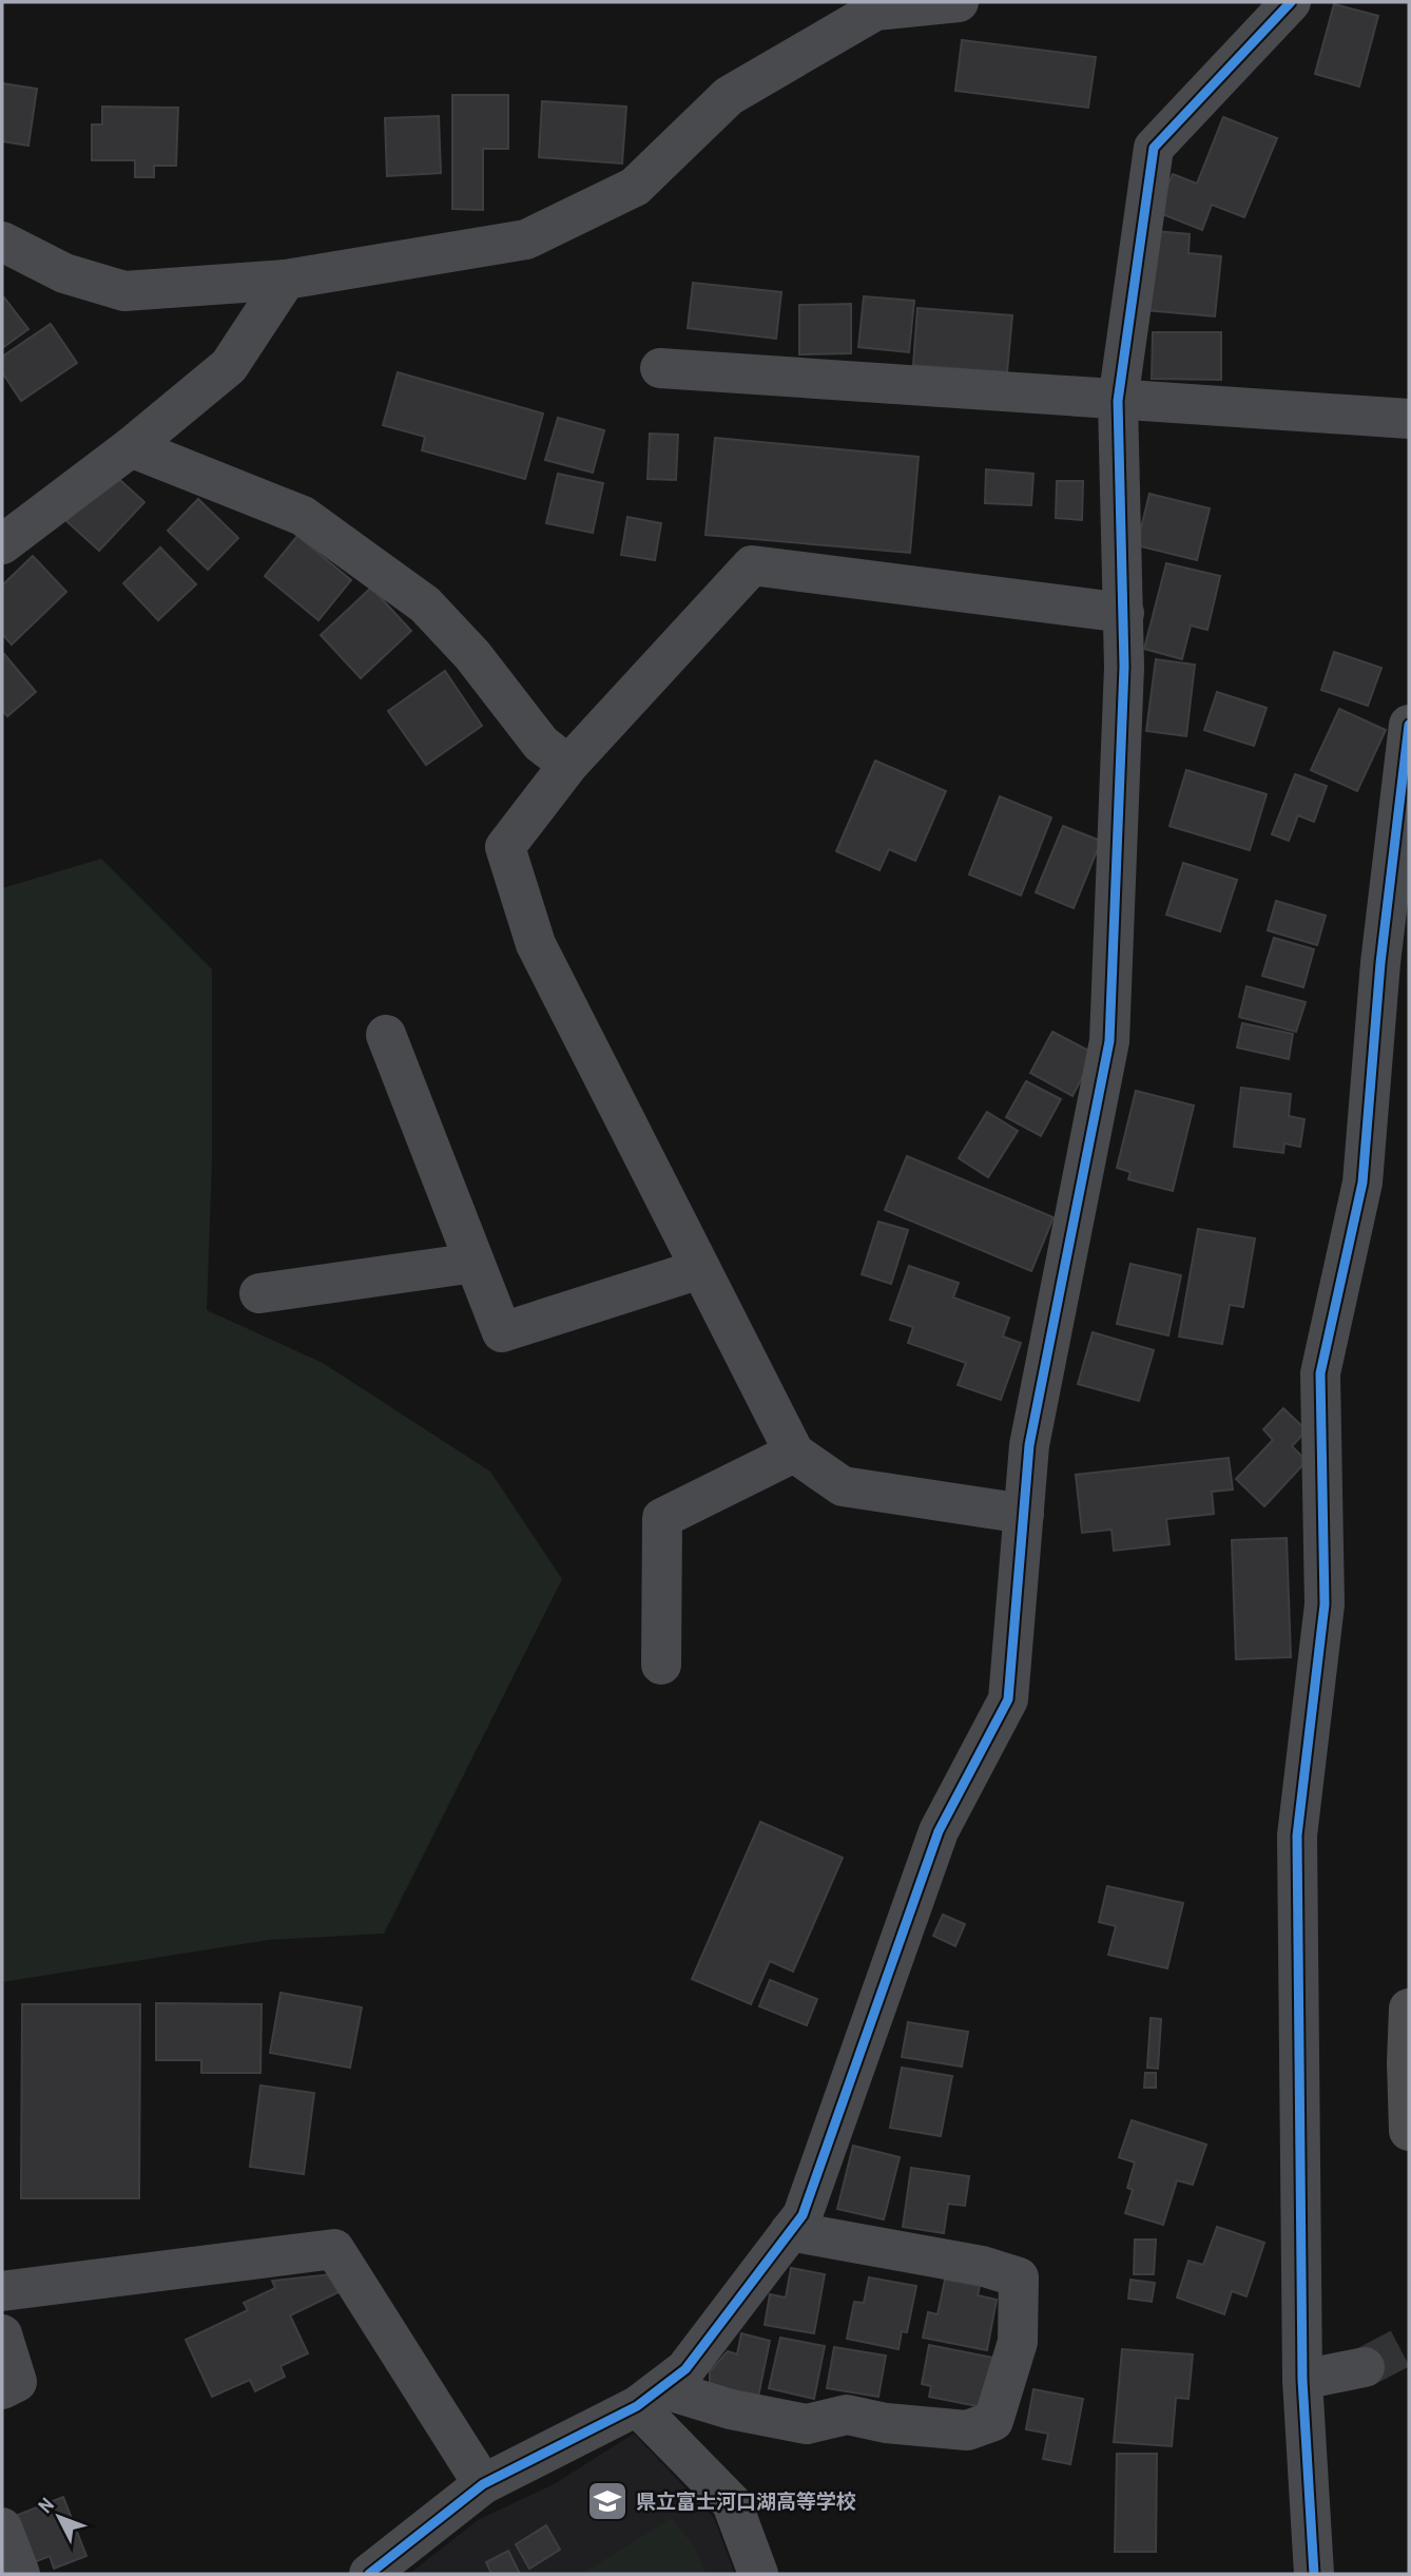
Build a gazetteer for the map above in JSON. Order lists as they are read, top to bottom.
{
  "places": {
    "school or university": ["県立富士河口湖高等学校"]
  },
  "north": "top left"
}
